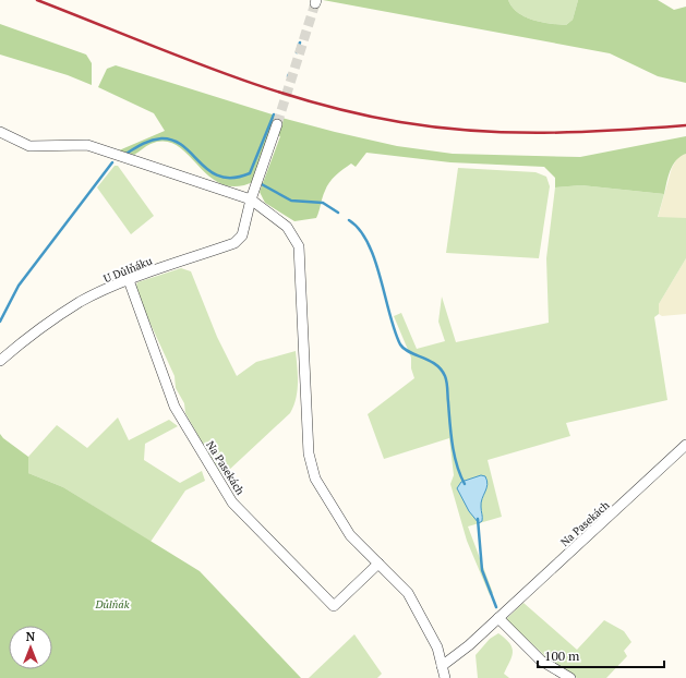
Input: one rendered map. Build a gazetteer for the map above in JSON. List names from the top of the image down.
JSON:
{
  "streets": {
    "street": ["U Důlňáku", "Na Pasekách"]
  },
  "crossings": [
    ["U Důlňáku", "Na Pasekách"]
  ],
  "parks": ["Důlňák"],
  "scale_bar": "100 m",
  "north": "top"
}
